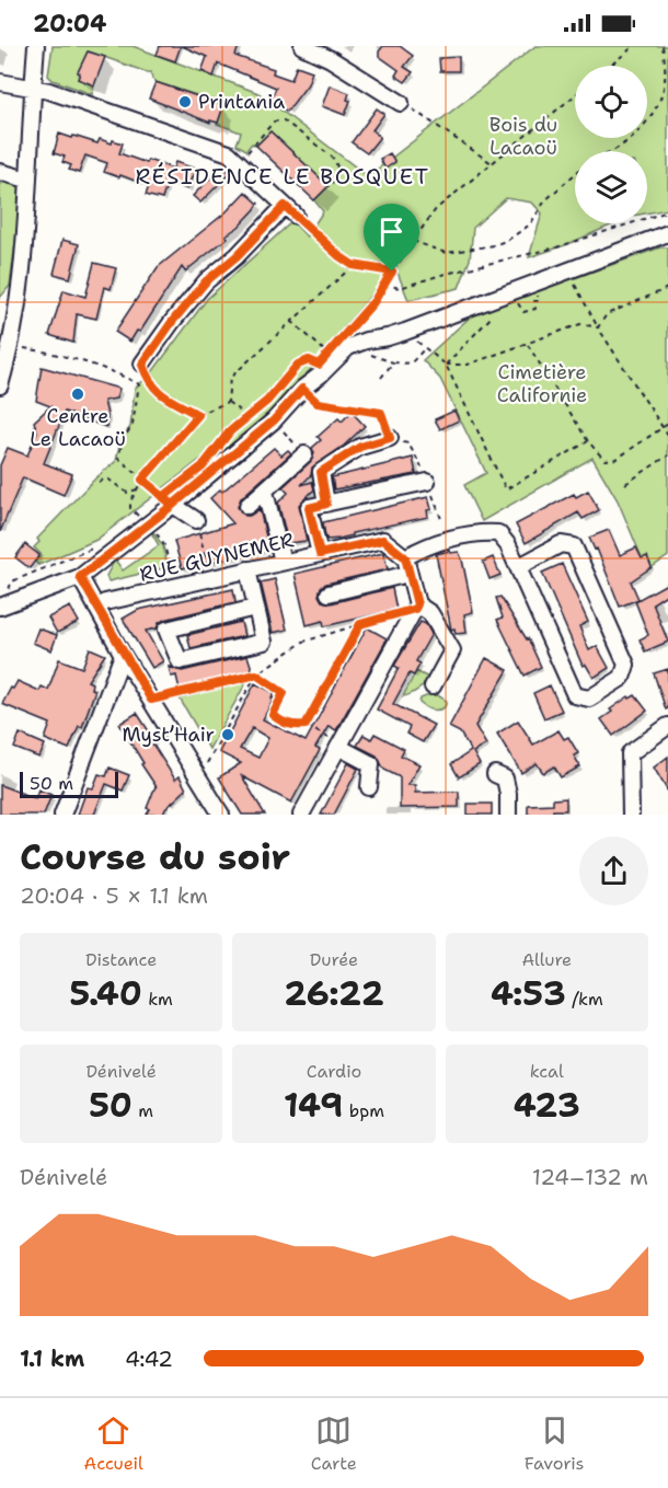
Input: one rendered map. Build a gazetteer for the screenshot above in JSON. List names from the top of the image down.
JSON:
{
  "streets": {
    "street": ["RUE GUYNEMER"]
  },
  "districts": ["RÉSIDENCE LE BOSQUET"],
  "parks": ["Bois du Lacaoü", "Cimetière Californie"],
  "places": ["Printania", "Centre Le Lacaoü", "Myst’Hair"],
  "scale_bar": "50 m",
  "page": {
    "status": "20:04",
    "scale": "50 m",
    "heading": ["Course du soir", "20:04 · 5 × 1.1 km"],
    "stats": [
      ["Distance", "5.40 km"],
      ["Durée", "26:22"],
      ["Allure", "4:53 /km"],
      ["Dénivelé", "50 m"],
      ["Cardio", "149 bpm"],
      ["kcal", "423"]
    ],
    "chart": ["Dénivelé", "124–132 m"],
    "list": [
      {
        "name": "1.1 km",
        "note": "4:42"
      }
    ],
    "tabs": ["Accueil", "Carte", "Favoris"]
  }
}
